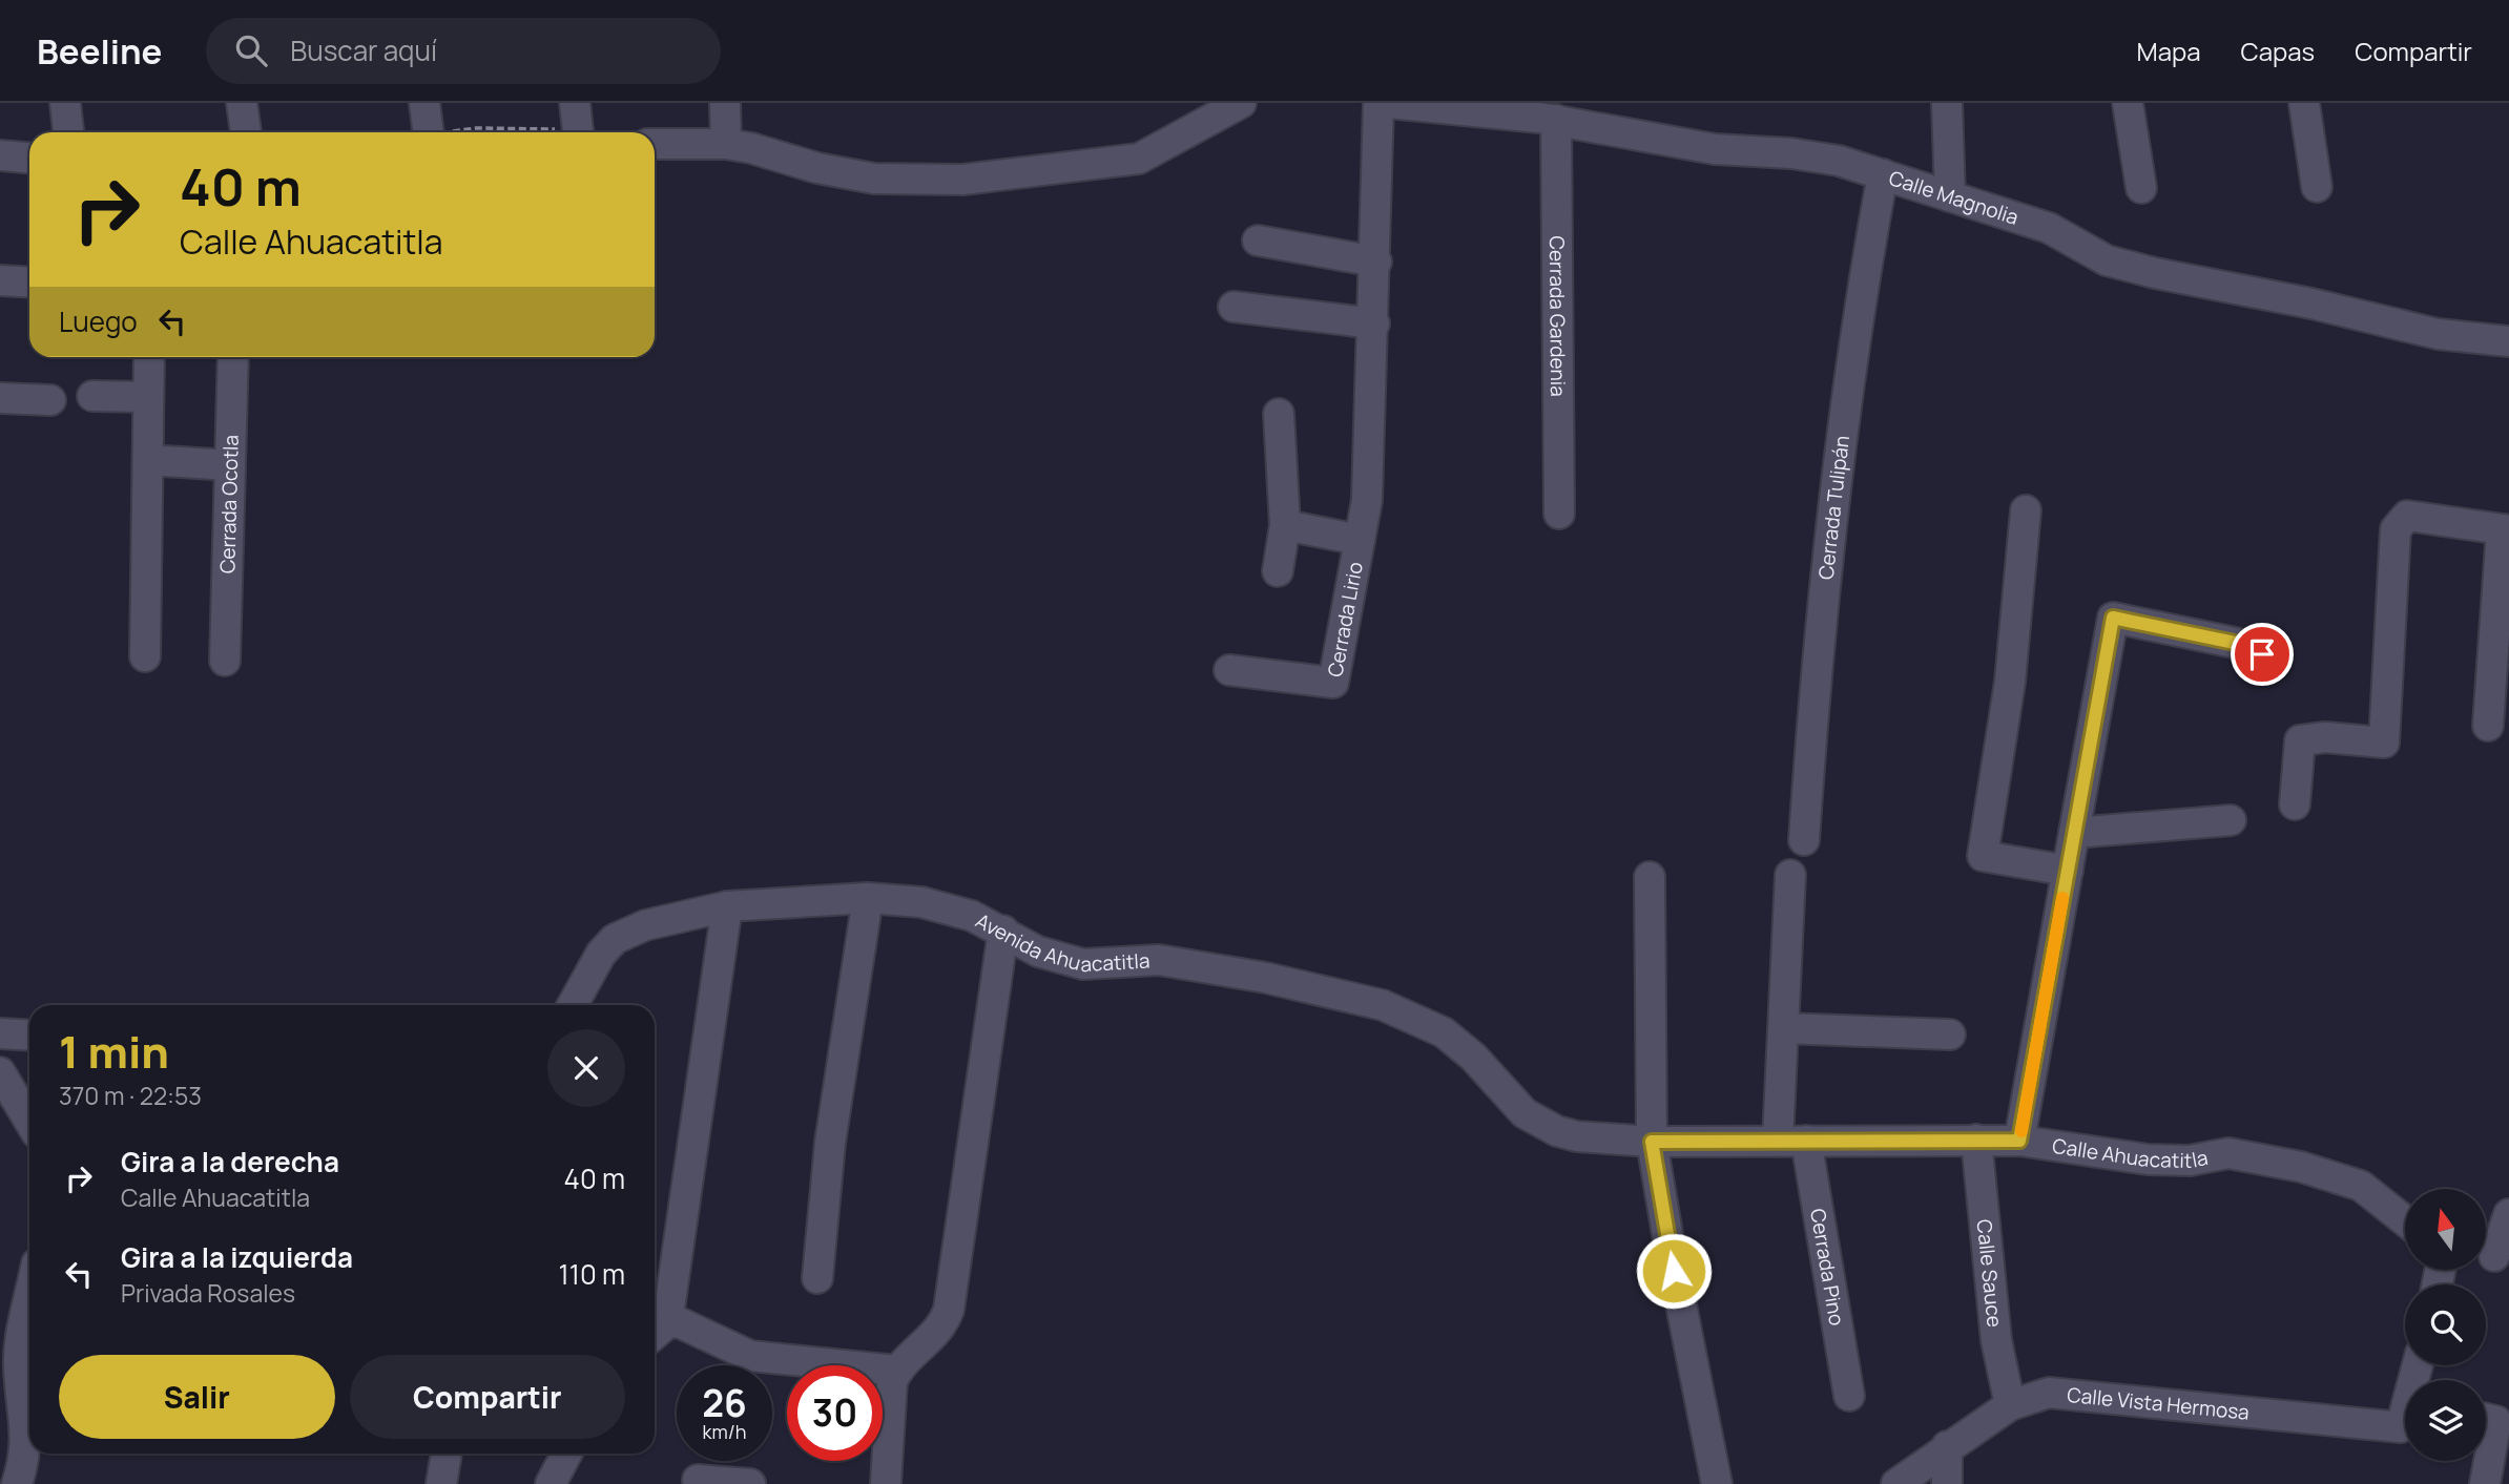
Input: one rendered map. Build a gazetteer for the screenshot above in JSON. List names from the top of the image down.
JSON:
{
  "streets": {
    "street": [
      "Calle Magnolia",
      "Cerrada Gardenia",
      "Cerrada Ocotla",
      "Cerrada Tulipán",
      "Cerrada Lirio",
      "Avenida Ahuacatitla",
      "Calle Ahuacatitla",
      "Cerrada Pino",
      "Calle Sauce",
      "Calle Vista Hermosa"
    ]
  },
  "crossings": [
    ["Calle Magnolia", "Cerrada Gardenia"],
    ["Calle Magnolia", "Cerrada Tulipán"],
    ["Avenida Ahuacatitla", "Calle Ahuacatitla"],
    ["Calle Ahuacatitla", "Cerrada Pino"],
    ["Calle Ahuacatitla", "Calle Sauce"],
    ["Calle Sauce", "Calle Vista Hermosa"]
  ],
  "north": "top",
  "page": {
    "header": "Beeline",
    "search": "Buscar aquí",
    "nav": ["Mapa", "Capas", "Compartir"],
    "turn": ["40 m", "Calle Ahuacatitla"],
    "then": "Luego",
    "heading": ["1 min", "370 m · 22:53"],
    "list": [
      {
        "name": "Gira a la derecha",
        "note": "Calle Ahuacatitla",
        "value": "40 m"
      },
      {
        "name": "Gira a la izquierda",
        "note": "Privada Rosales",
        "value": "110 m"
      }
    ],
    "buttons": ["Salir", "Compartir"],
    "speed": "26 km/h",
    "limit": "30"
  }
}
